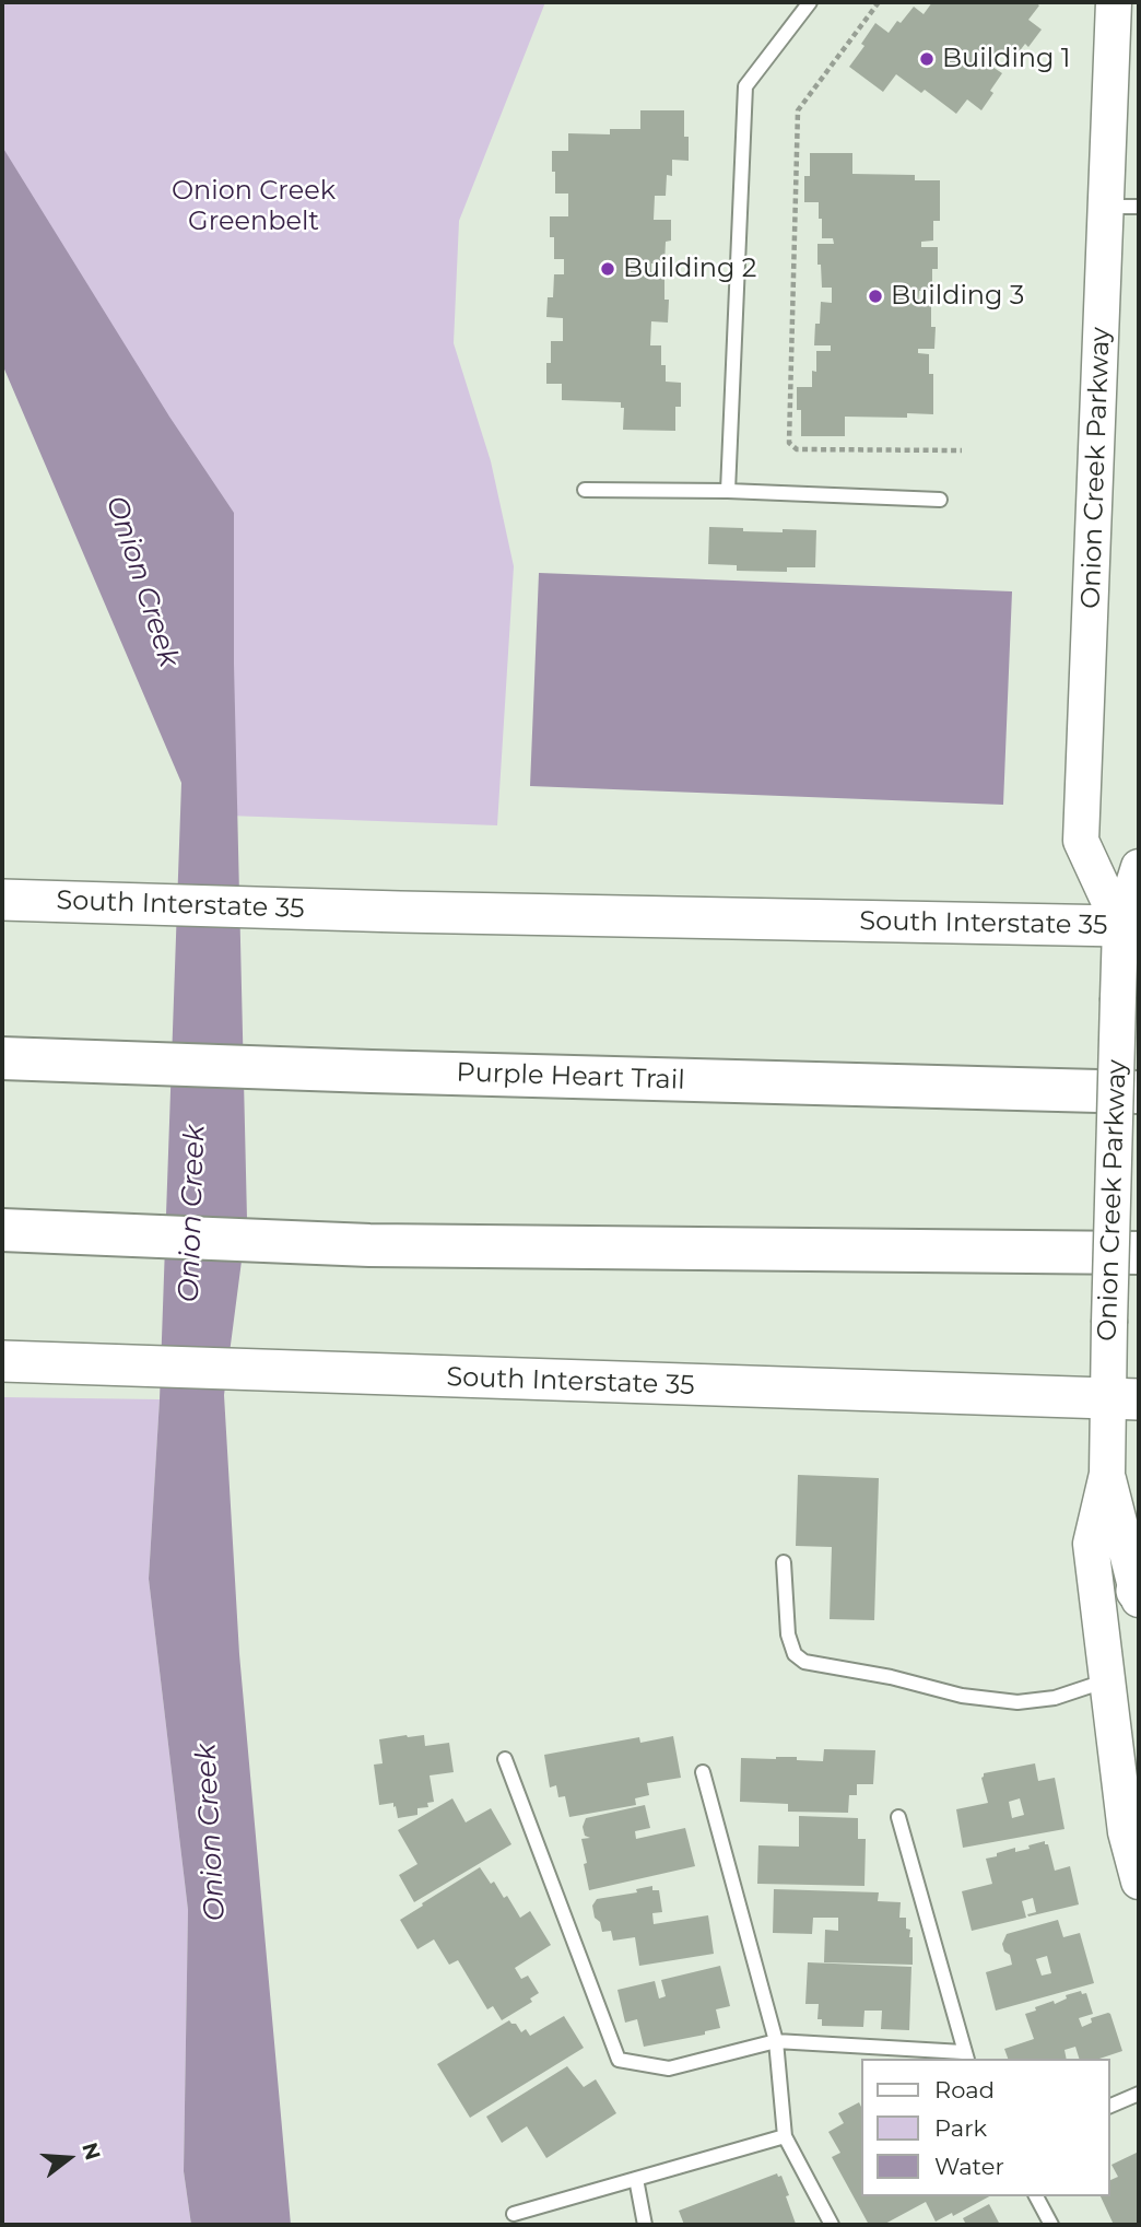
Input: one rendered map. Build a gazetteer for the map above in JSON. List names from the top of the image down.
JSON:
{
  "streets": {
    "highway": ["Purple Heart Trail"],
    "main road": ["South Interstate 35"],
    "street": ["Onion Creek Parkway"]
  },
  "crossings": [
    ["Onion Creek Parkway", "South Interstate 35"]
  ],
  "water": ["Onion Creek"],
  "parks": ["Onion Creek Greenbelt"],
  "places": ["Building 1", "Building 2", "Building 3"],
  "legend": ["Road", "Park", "Water"],
  "north": "right"
}
